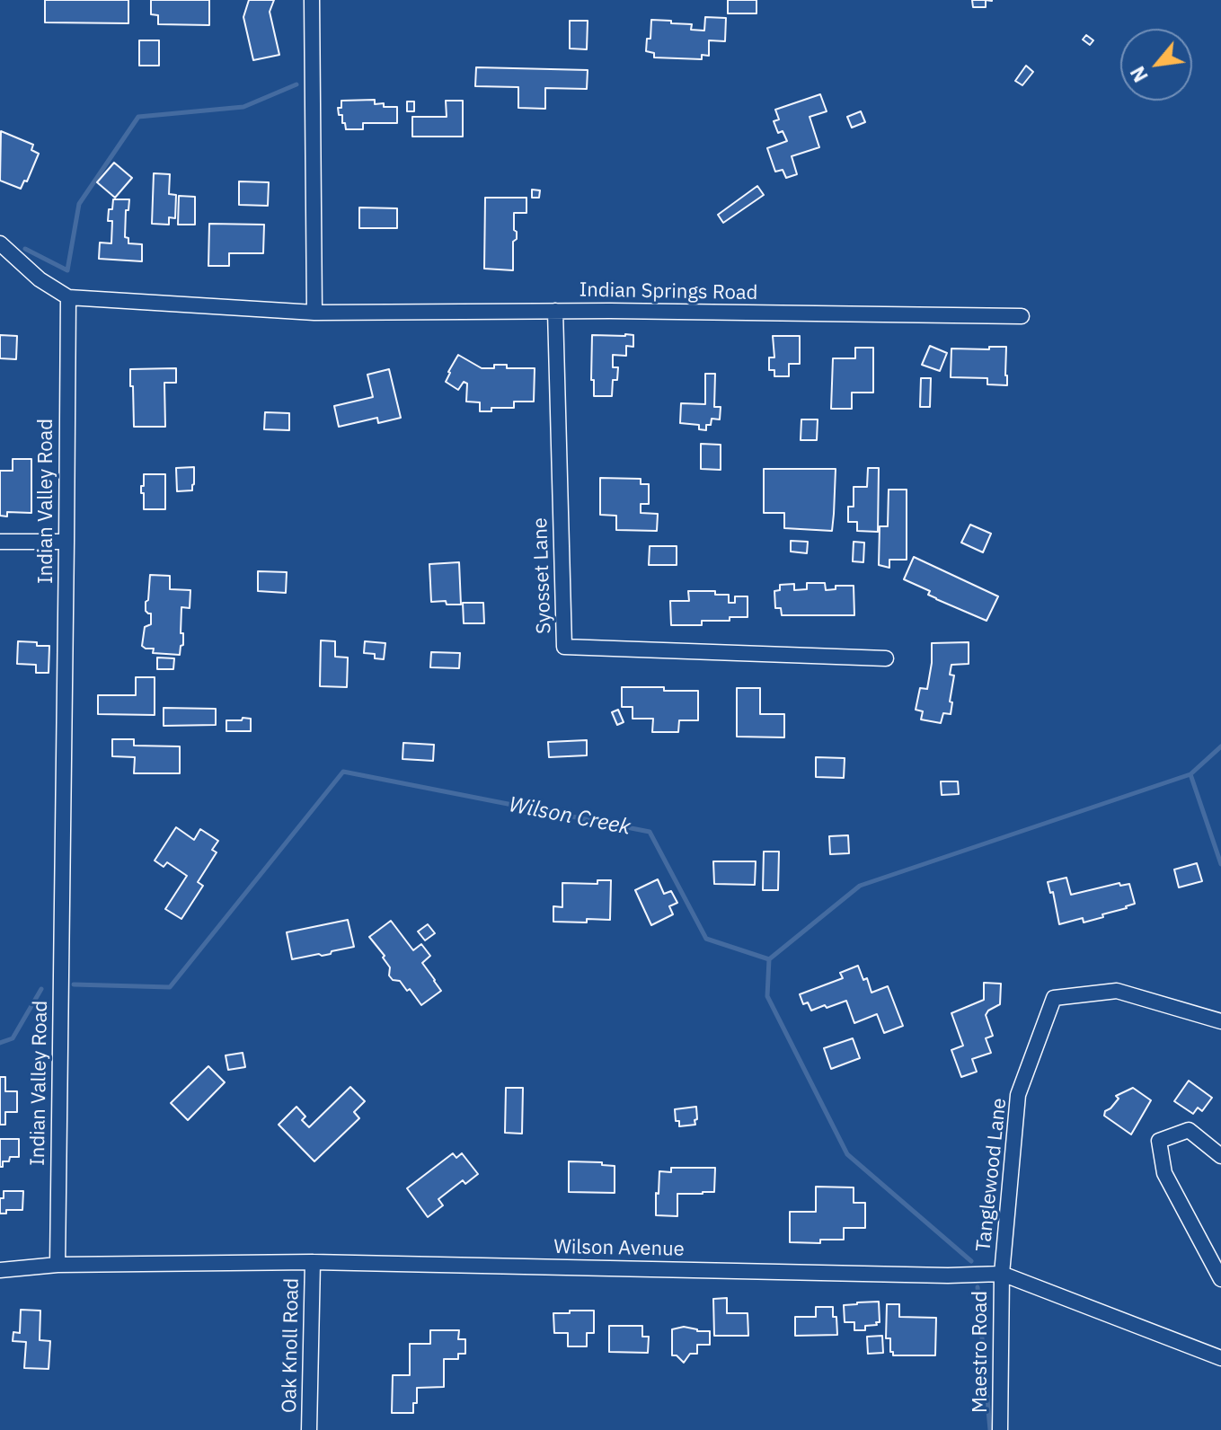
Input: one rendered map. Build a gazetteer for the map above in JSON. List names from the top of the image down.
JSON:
{
  "streets": {
    "street": [
      "Indian Springs Road",
      "Indian Valley Road",
      "Syosset Lane",
      "Tanglewood Lane",
      "Wilson Avenue",
      "Oak Knoll Road",
      "Maestro Road"
    ]
  },
  "crossings": [
    ["Indian Springs Road", "Syosset Lane"],
    ["Indian Valley Road", "Wilson Avenue"],
    ["Tanglewood Lane", "Wilson Avenue"],
    ["Tanglewood Lane", "Maestro Road"],
    ["Wilson Avenue", "Oak Knoll Road"],
    ["Wilson Avenue", "Maestro Road"]
  ],
  "water": ["Wilson Creek"],
  "north": "bottom left"
}
